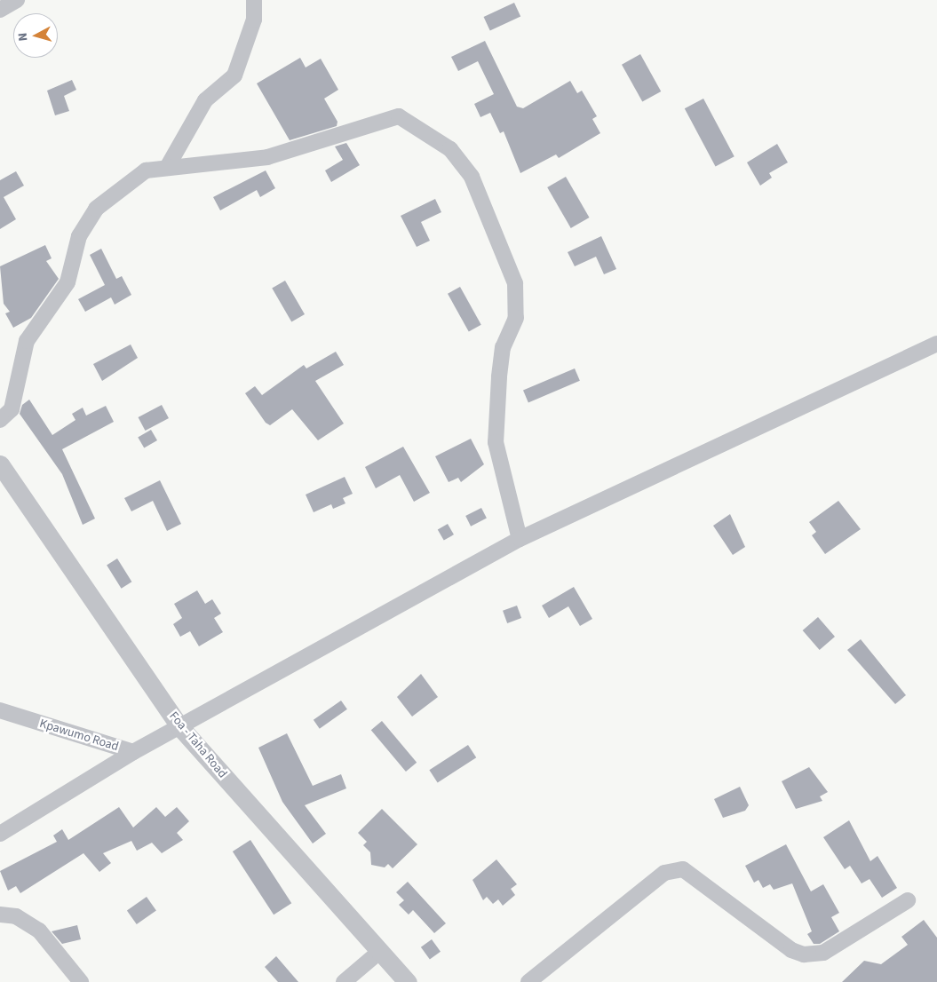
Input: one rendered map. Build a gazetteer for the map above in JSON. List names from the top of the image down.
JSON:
{
  "streets": {
    "street": ["Kpawumo Road", "Foa - Taha Road"]
  },
  "crossings": [
    ["Kpawumo Road", "Foa - Taha Road"]
  ],
  "north": "left"
}
